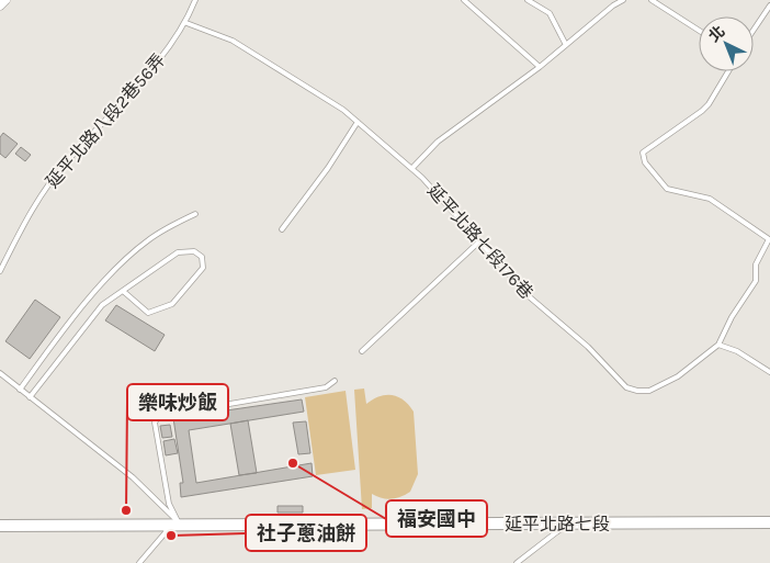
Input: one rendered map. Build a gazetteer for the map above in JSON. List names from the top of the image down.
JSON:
{
  "streets": {
    "street": ["延平北路七段"],
    "lane": ["延平北路八段2巷56弄", "延平北路七段176巷"]
  },
  "crossings": [
    ["延平北路八段2巷56弄", "延平北路七段176巷"]
  ],
  "places": ["福安國中", "樂味炒飯", "社子蔥油餅"],
  "north": "top left"
}
